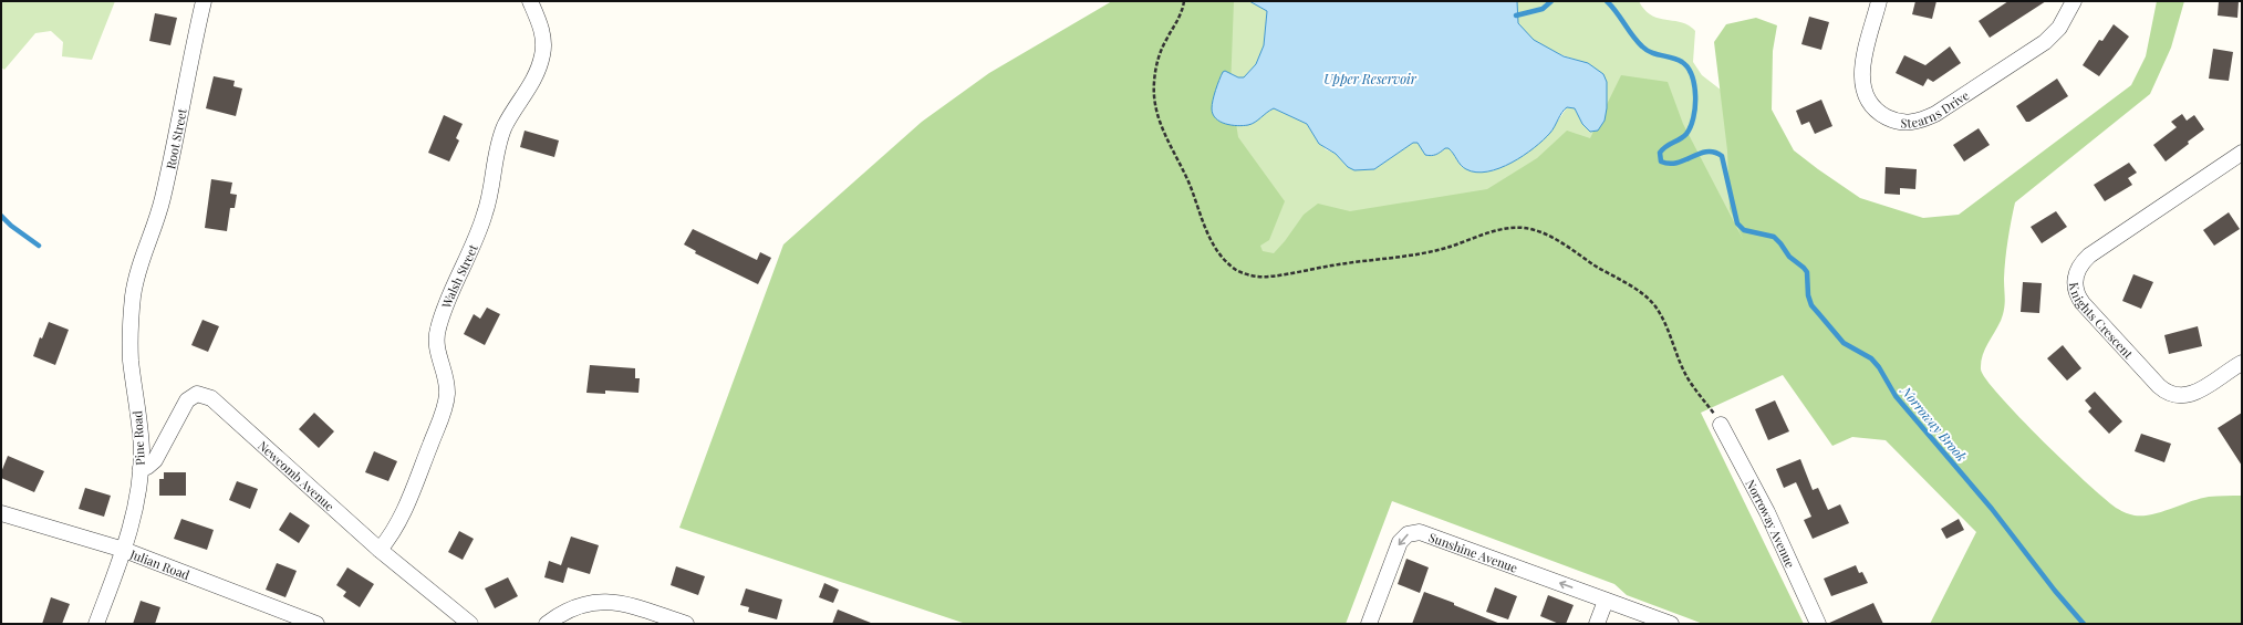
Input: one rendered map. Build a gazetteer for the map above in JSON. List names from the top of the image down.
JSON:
{
  "streets": {
    "street": [
      "Stearns Drive",
      "Root Street",
      "Walsh Street",
      "Knights Crescent",
      "Pine Road",
      "Newcomb Avenue",
      "Norroway Avenue",
      "Sunshine Avenue",
      "Julian Road"
    ]
  },
  "crossings": [
    ["Root Street", "Pine Road"],
    ["Walsh Street", "Newcomb Avenue"],
    ["Pine Road", "Newcomb Avenue"],
    ["Pine Road", "Julian Road"]
  ],
  "water": ["Upper Reservoir", "Norroway Brook"]
}
